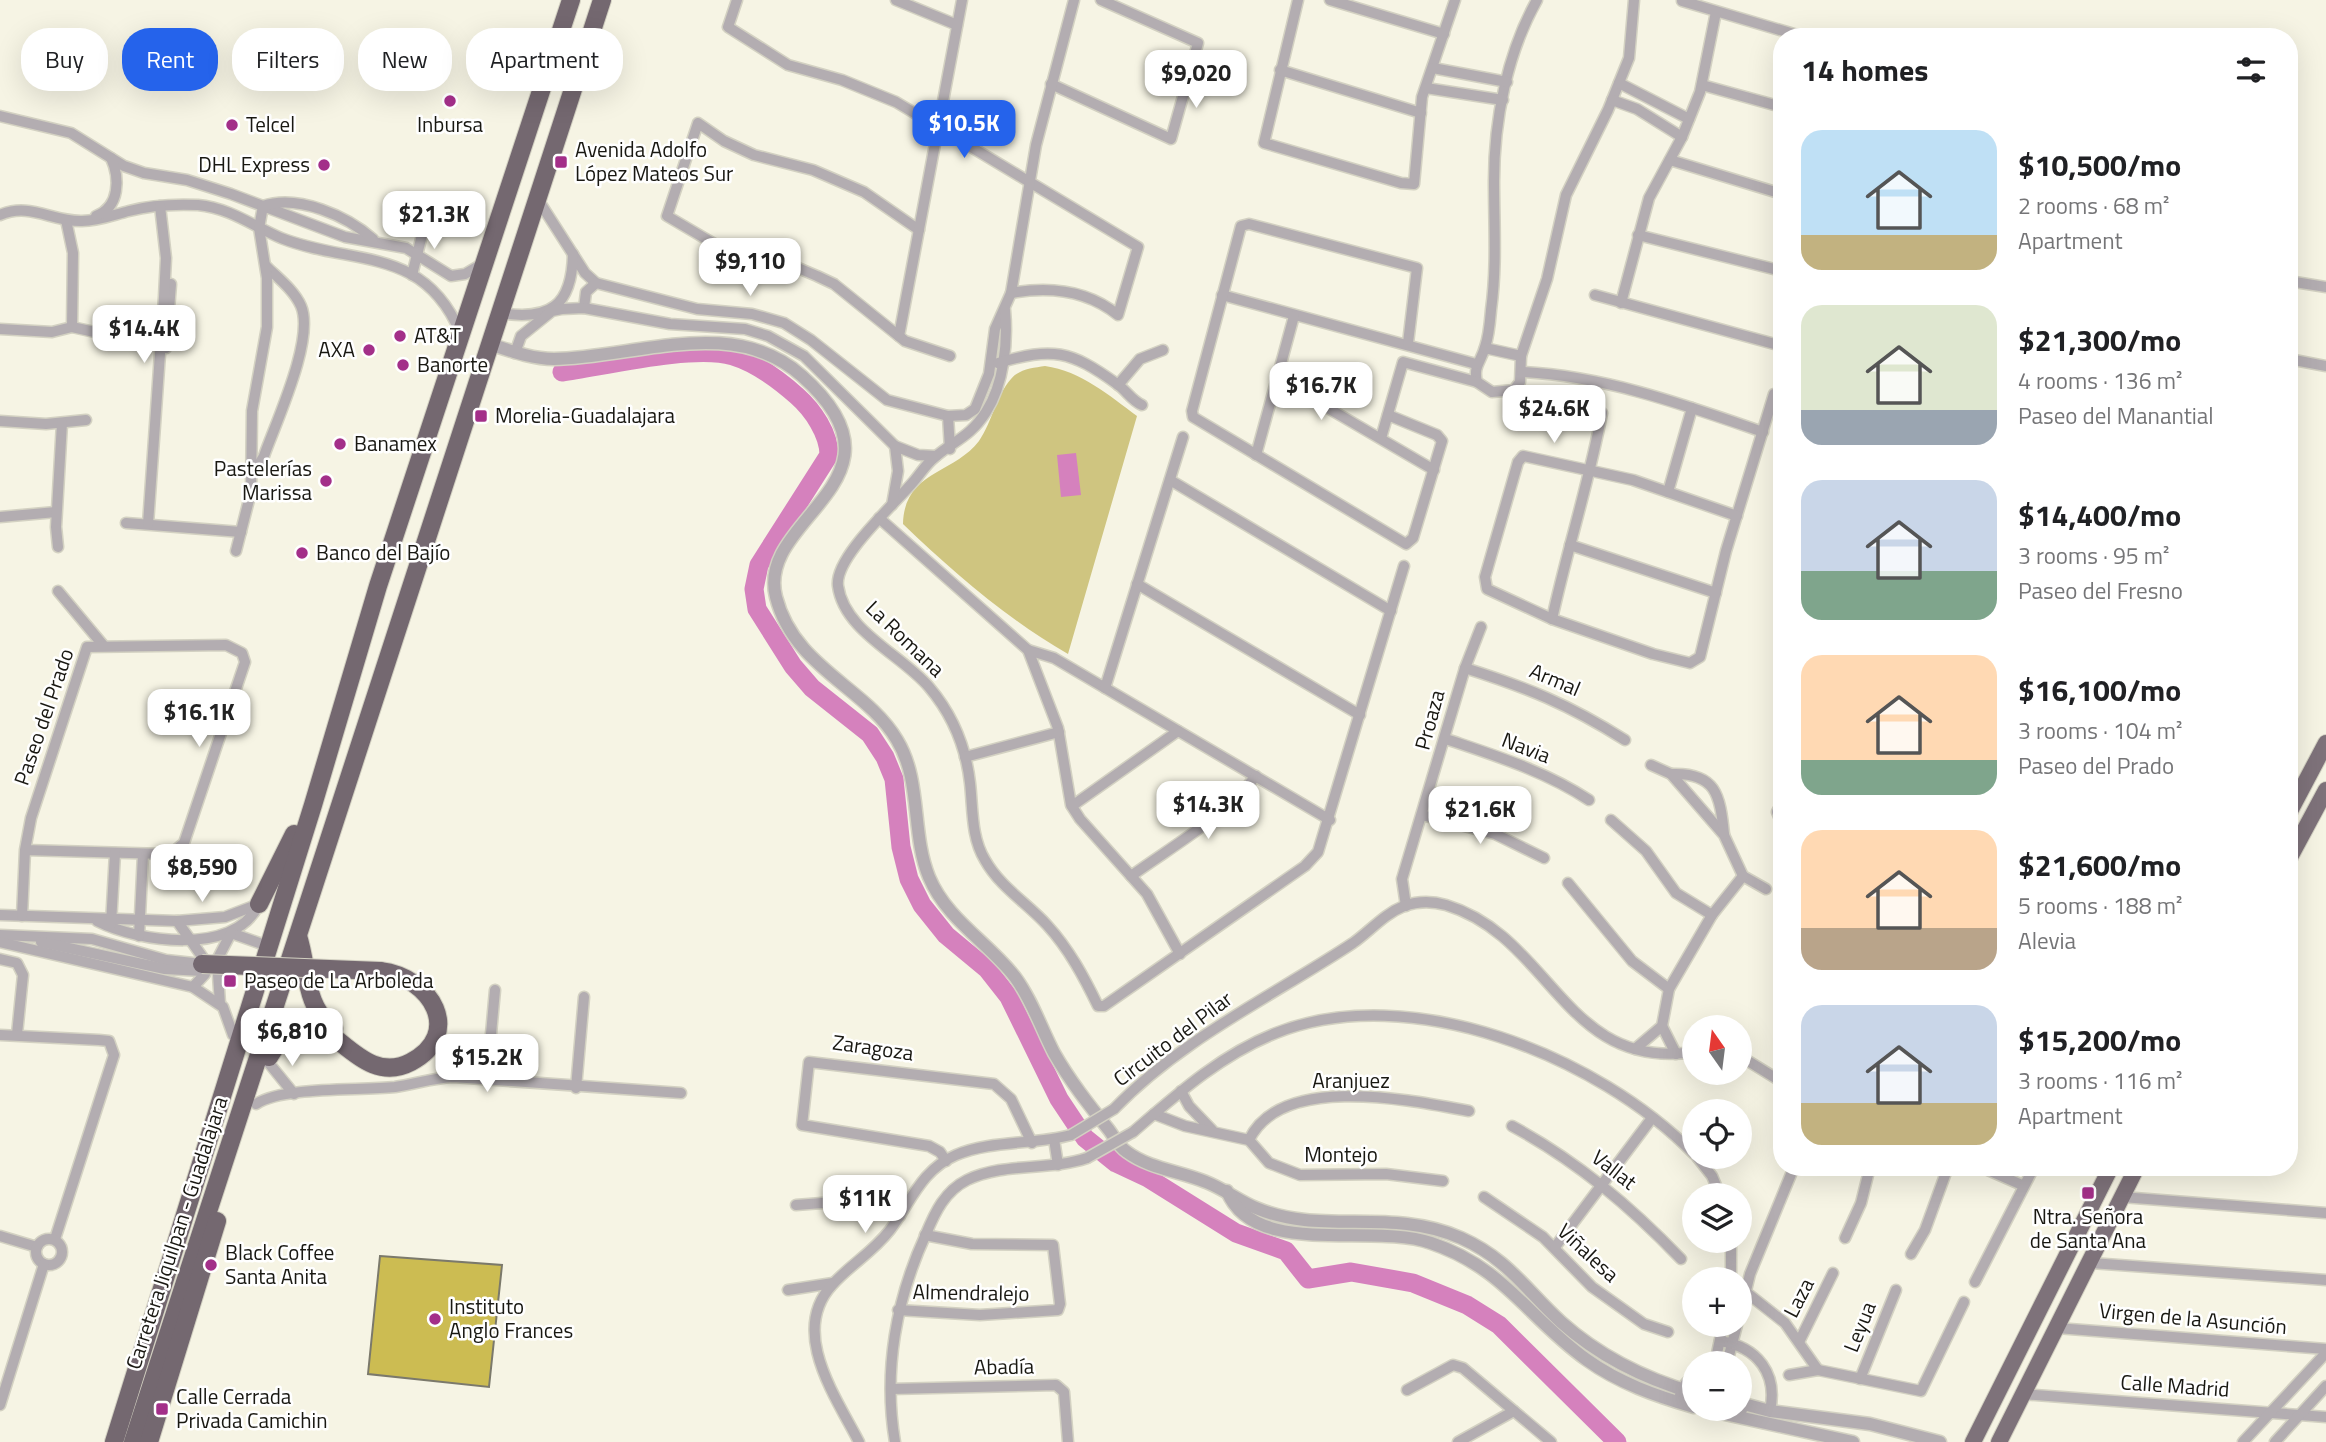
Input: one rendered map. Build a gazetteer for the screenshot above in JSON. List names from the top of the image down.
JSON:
{
  "streets": {
    "highway": ["Carretera Jiquilpan - Guadalajara"],
    "street": [
      "La Romana",
      "Armal",
      "Paseo del Prado",
      "Proaza",
      "Navia",
      "Circuito del Pilar",
      "Zaragoza",
      "Aranjuez",
      "Montejo",
      "Vallat",
      "Viñalesa",
      "Almendralejo",
      "Laza",
      "Virgen de la Asunción",
      "Leyua",
      "Abadía",
      "Calle Madrid"
    ]
  },
  "crossings": [
    ["Armal", "Proaza"],
    ["Proaza", "Navia"],
    ["Proaza", "Circuito del Pilar"],
    ["Circuito del Pilar", "Zaragoza"],
    ["Aranjuez", "Montejo"]
  ],
  "places": {
    "other": [
      "Inbursa",
      "Telcel",
      "DHL Express",
      "AT&T",
      "AXA",
      "Banorte",
      "Banamex",
      "Pastelerías Marissa",
      "Banco del Bajío",
      "Black Coffee Santa Anita",
      "Instituto Anglo Frances"
    ],
    "transit": [
      "Avenida Adolfo López Mateos Sur",
      "Morelia-Guadalajara",
      "Paseo de La Arboleda",
      "Ntra. Señora de Santa Ana",
      "Calle Cerrada Privada Camichin"
    ]
  },
  "north": "top",
  "page": {
    "chip": [
      "Buy",
      "Rent",
      "Filters",
      "New",
      "Apartment"
    ],
    "heading": "14 homes",
    "price": [
      "$9,020",
      "$10.5K",
      "$21.3K",
      "$9,110",
      "$14.4K",
      "$16.7K",
      "$24.6K",
      "$16.1K",
      "$14.3K",
      "$21.6K",
      "$8,590",
      "$6,810",
      "$15.2K",
      "$11K"
    ],
    "list": [
      {
        "name": "$10,500/mo",
        "note": "2 rooms · 68 m² · Apartment"
      },
      {
        "name": "$21,300/mo",
        "note": "4 rooms · 136 m² · Paseo del Manantial"
      },
      {
        "name": "$14,400/mo",
        "note": "3 rooms · 95 m² · Paseo del Fresno"
      },
      {
        "name": "$16,100/mo",
        "note": "3 rooms · 104 m² · Paseo del Prado"
      },
      {
        "name": "$21,600/mo",
        "note": "5 rooms · 188 m² · Alevia"
      },
      {
        "name": "$15,200/mo",
        "note": "3 rooms · 116 m² · Apartment"
      }
    ],
    "map_buttons": ["+", "−"]
  }
}
